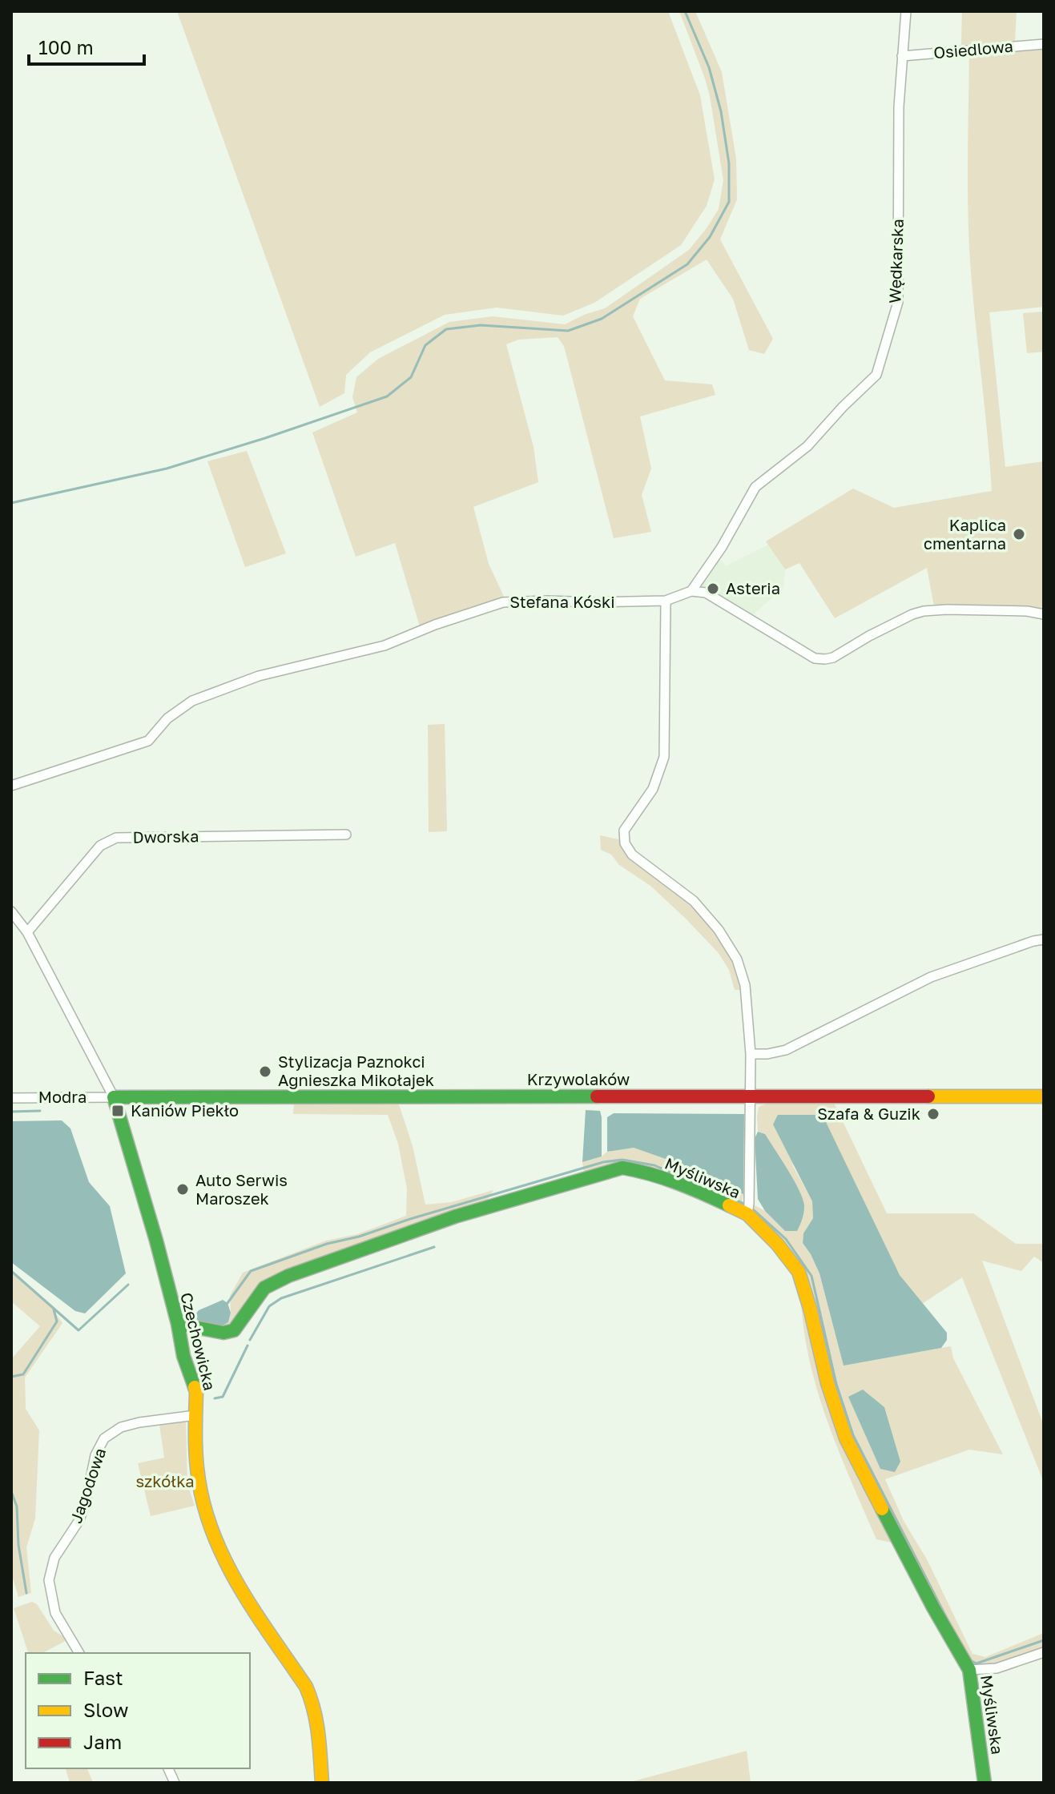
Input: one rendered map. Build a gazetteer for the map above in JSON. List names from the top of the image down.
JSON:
{
  "streets": {
    "street": [
      "Osiedlowa",
      "Wędkarska",
      "Stefana Kóski",
      "Dworska",
      "Krzywolaków",
      "Modra",
      "Myśliwska",
      "Czechowicka",
      "Jagodowa"
    ]
  },
  "crossings": [
    ["Osiedlowa", "Wędkarska"],
    ["Wędkarska", "Stefana Kóski"],
    ["Dworska", "Czechowicka"],
    ["Krzywolaków", "Modra"],
    ["Krzywolaków", "Czechowicka"],
    ["Modra", "Czechowicka"],
    ["Myśliwska", "Czechowicka"],
    ["Czechowicka", "Jagodowa"]
  ],
  "parks": ["szkółka"],
  "places": {
    "other": [
      "Kaplica cmentarna",
      "Asteria",
      "Stylizacja Paznokci Agnieszka Mikołajek",
      "Szafa & Guzik",
      "Auto Serwis Maroszek"
    ],
    "transit": ["Kaniów Piekło"]
  },
  "legend": ["Fast", "Slow", "Jam"],
  "scale_bar": "100 m"
}
